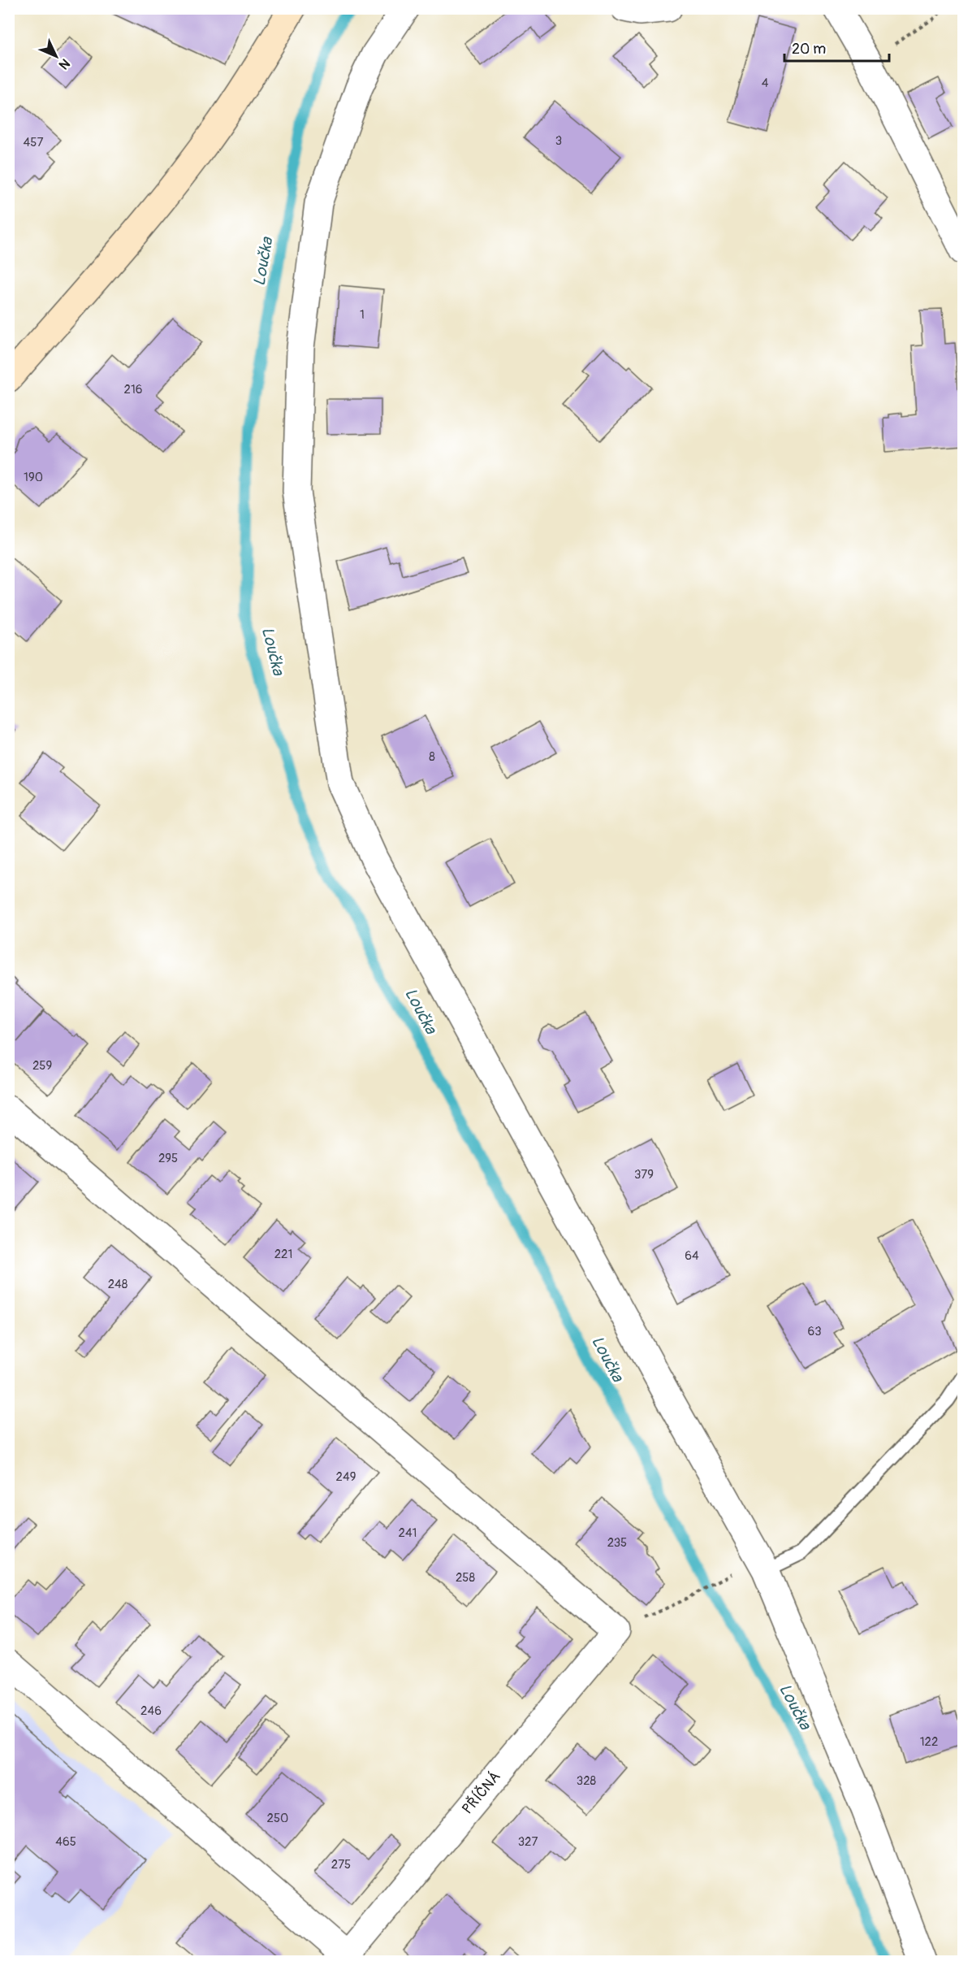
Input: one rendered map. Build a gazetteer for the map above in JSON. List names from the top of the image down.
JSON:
{
  "streets": {
    "street": ["PŘÍČNÁ"]
  },
  "water": ["Loučka"],
  "house_numbers": [
    "4",
    "3",
    "457",
    "1",
    "216",
    "190",
    "8",
    "259",
    "295",
    "379",
    "221",
    "64",
    "248",
    "63",
    "249",
    "241",
    "235",
    "258",
    "246",
    "122",
    "328",
    "250",
    "465",
    "327",
    "275"
  ],
  "scale_bar": "20 m",
  "north": "bottom right"
}
